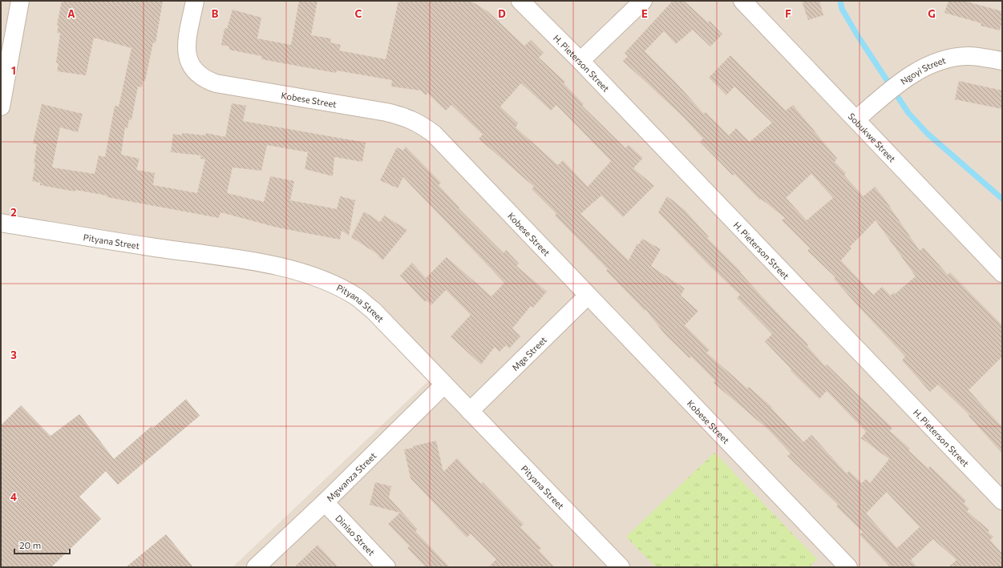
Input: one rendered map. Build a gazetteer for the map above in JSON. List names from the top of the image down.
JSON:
{
  "streets": {
    "street": [
      "H. Pieterson Street",
      "Ngoyi Street",
      "Kobese Street",
      "Sobukwe Street",
      "Pityana Street",
      "Mge Street",
      "Mgwanza Street",
      "Diniso Street"
    ]
  },
  "crossings": [
    ["Ngoyi Street", "Sobukwe Street"],
    ["Kobese Street", "Mge Street"],
    ["Pityana Street", "Mge Street"],
    ["Pityana Street", "Mgwanza Street"],
    ["Mgwanza Street", "Diniso Street"]
  ],
  "scale_bar": "20 m",
  "grid": {
    "columns": [
      "A",
      "B",
      "C",
      "D",
      "E",
      "F",
      "G"
    ],
    "rows": [
      "1",
      "2",
      "3",
      "4"
    ]
  }
}
